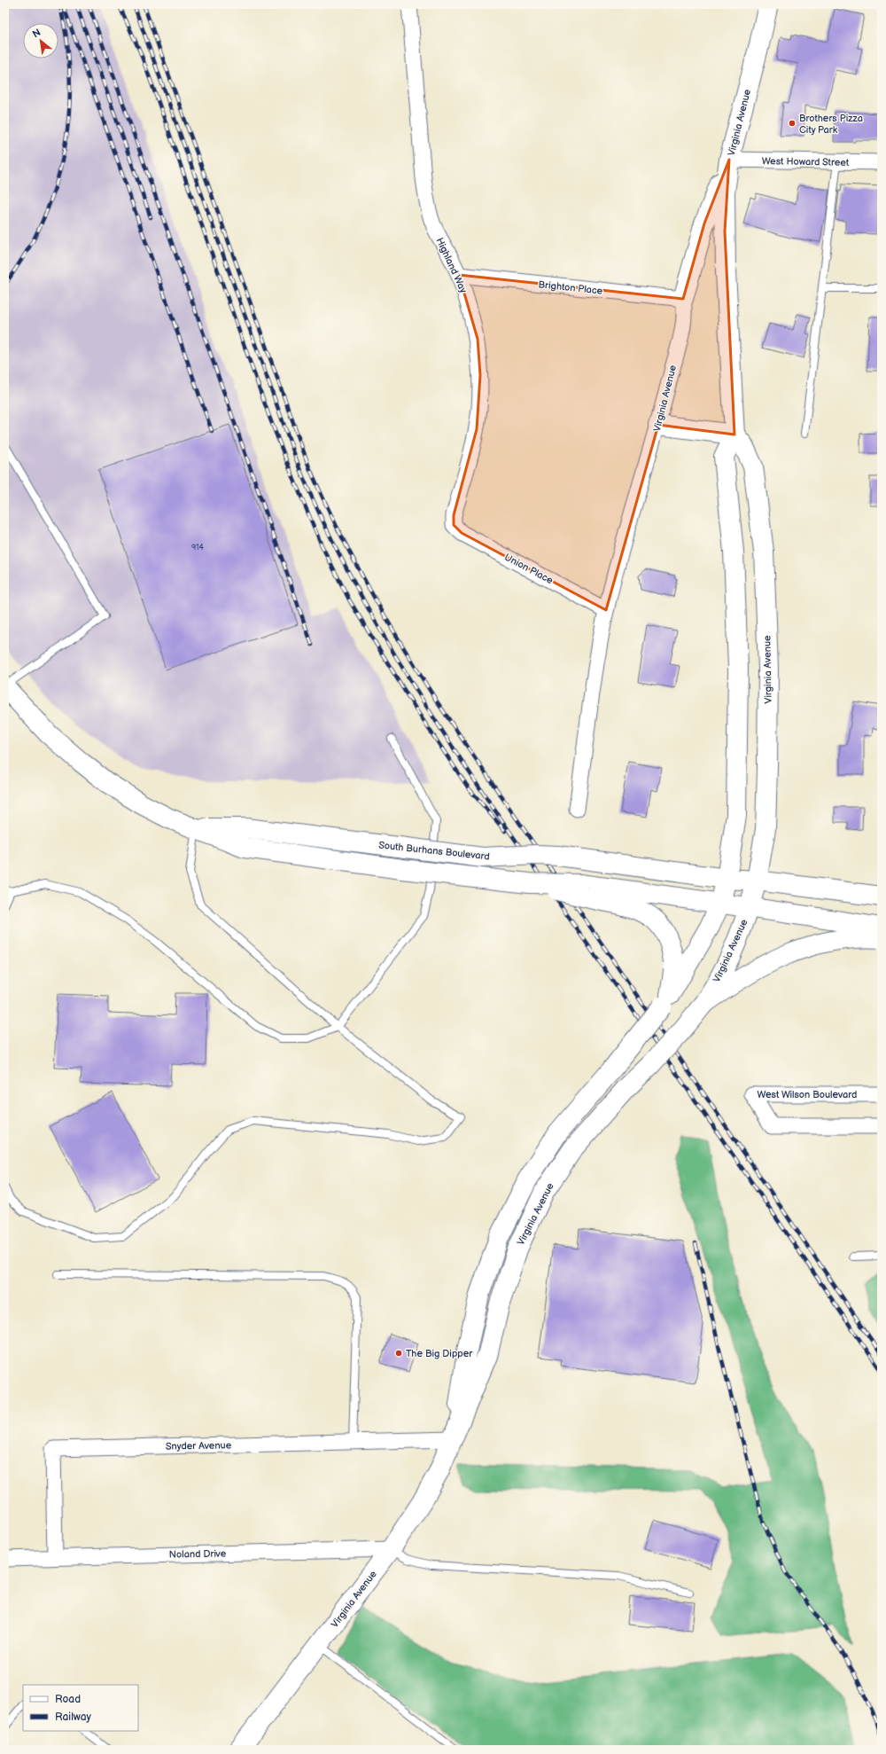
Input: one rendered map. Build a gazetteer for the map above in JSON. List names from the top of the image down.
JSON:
{
  "streets": {
    "main road": ["Virginia Avenue", "South Burhans Boulevard"],
    "street": [
      "West Howard Street",
      "Highland Way",
      "Brighton Place",
      "Union Place",
      "West Wilson Boulevard",
      "Snyder Avenue",
      "Noland Drive"
    ]
  },
  "crossings": [
    ["Virginia Avenue", "West Howard Street"],
    ["Virginia Avenue", "Brighton Place"],
    ["Virginia Avenue", "Union Place"],
    ["Virginia Avenue", "South Burhans Boulevard"],
    ["Virginia Avenue", "Snyder Avenue"],
    ["Virginia Avenue", "Noland Drive"],
    ["Highland Way", "Brighton Place"],
    ["Highland Way", "Union Place"],
    ["Snyder Avenue", "Noland Drive"]
  ],
  "places": ["Brothers Pizza City Park", "The Big Dipper"],
  "house_numbers": ["914"],
  "legend": ["Road", "Railway"],
  "north": "top left"
}
